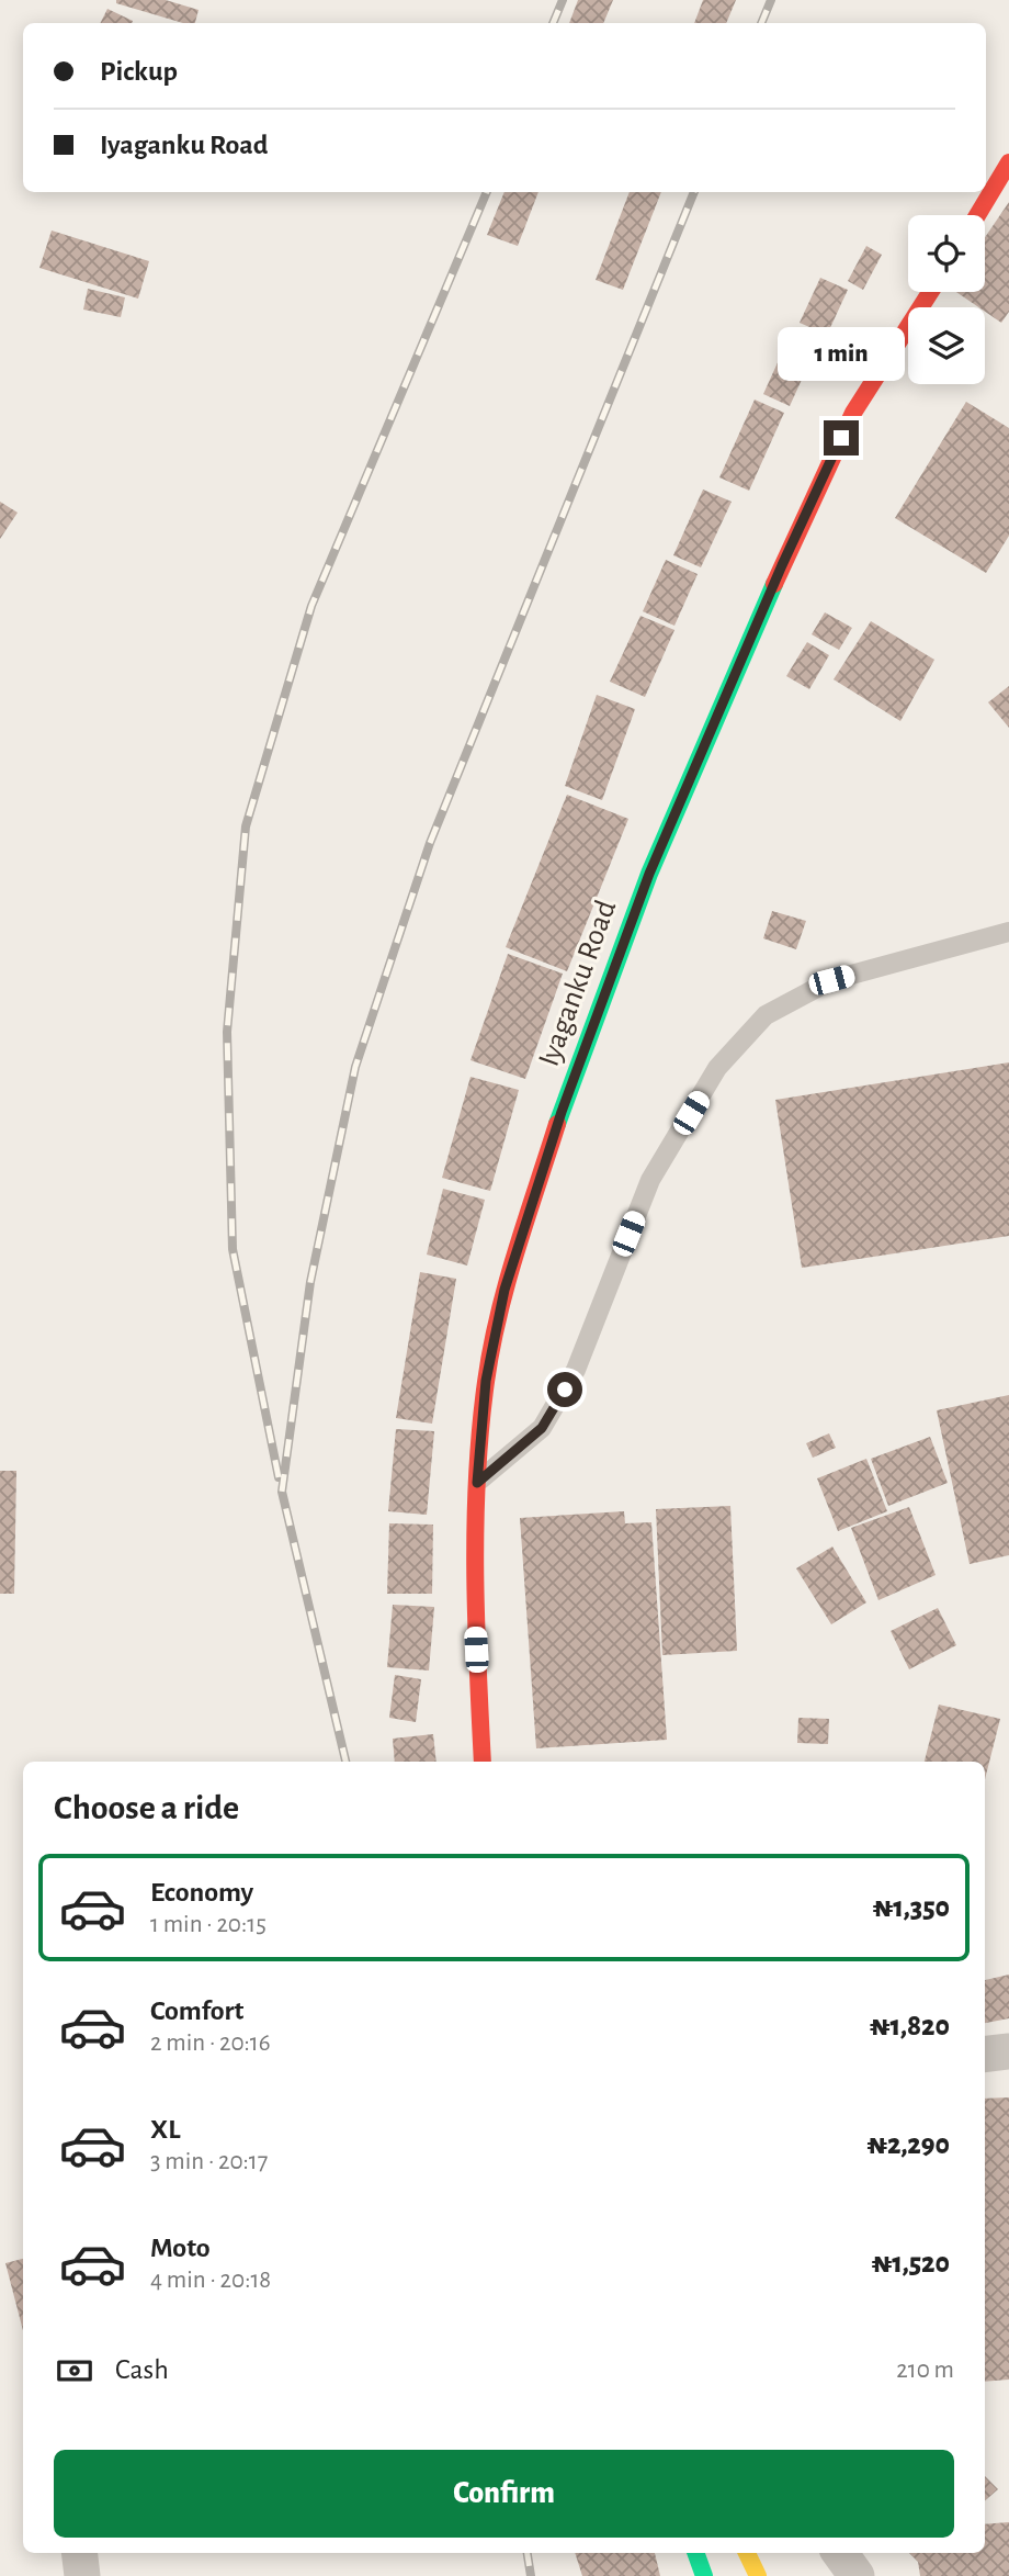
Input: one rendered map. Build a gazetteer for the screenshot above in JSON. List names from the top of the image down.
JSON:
{
  "streets": {
    "highway": ["Iyaganku Road"]
  },
  "page": {
    "banner": ["Pickup", "Iyaganku Road"],
    "bubble": "1 min",
    "heading": "Choose a ride",
    "list": [
      {
        "name": "Economy",
        "note": "1 min · 20:15",
        "value": "₦1,350"
      },
      {
        "name": "Comfort",
        "note": "2 min · 20:16",
        "value": "₦1,820"
      },
      {
        "name": "XL",
        "note": "3 min · 20:17",
        "value": "₦2,290"
      },
      {
        "name": "Moto",
        "note": "4 min · 20:18",
        "value": "₦1,520"
      }
    ],
    "pay": ["Cash", "210 m"],
    "buttons": "Confirm"
  }
}
